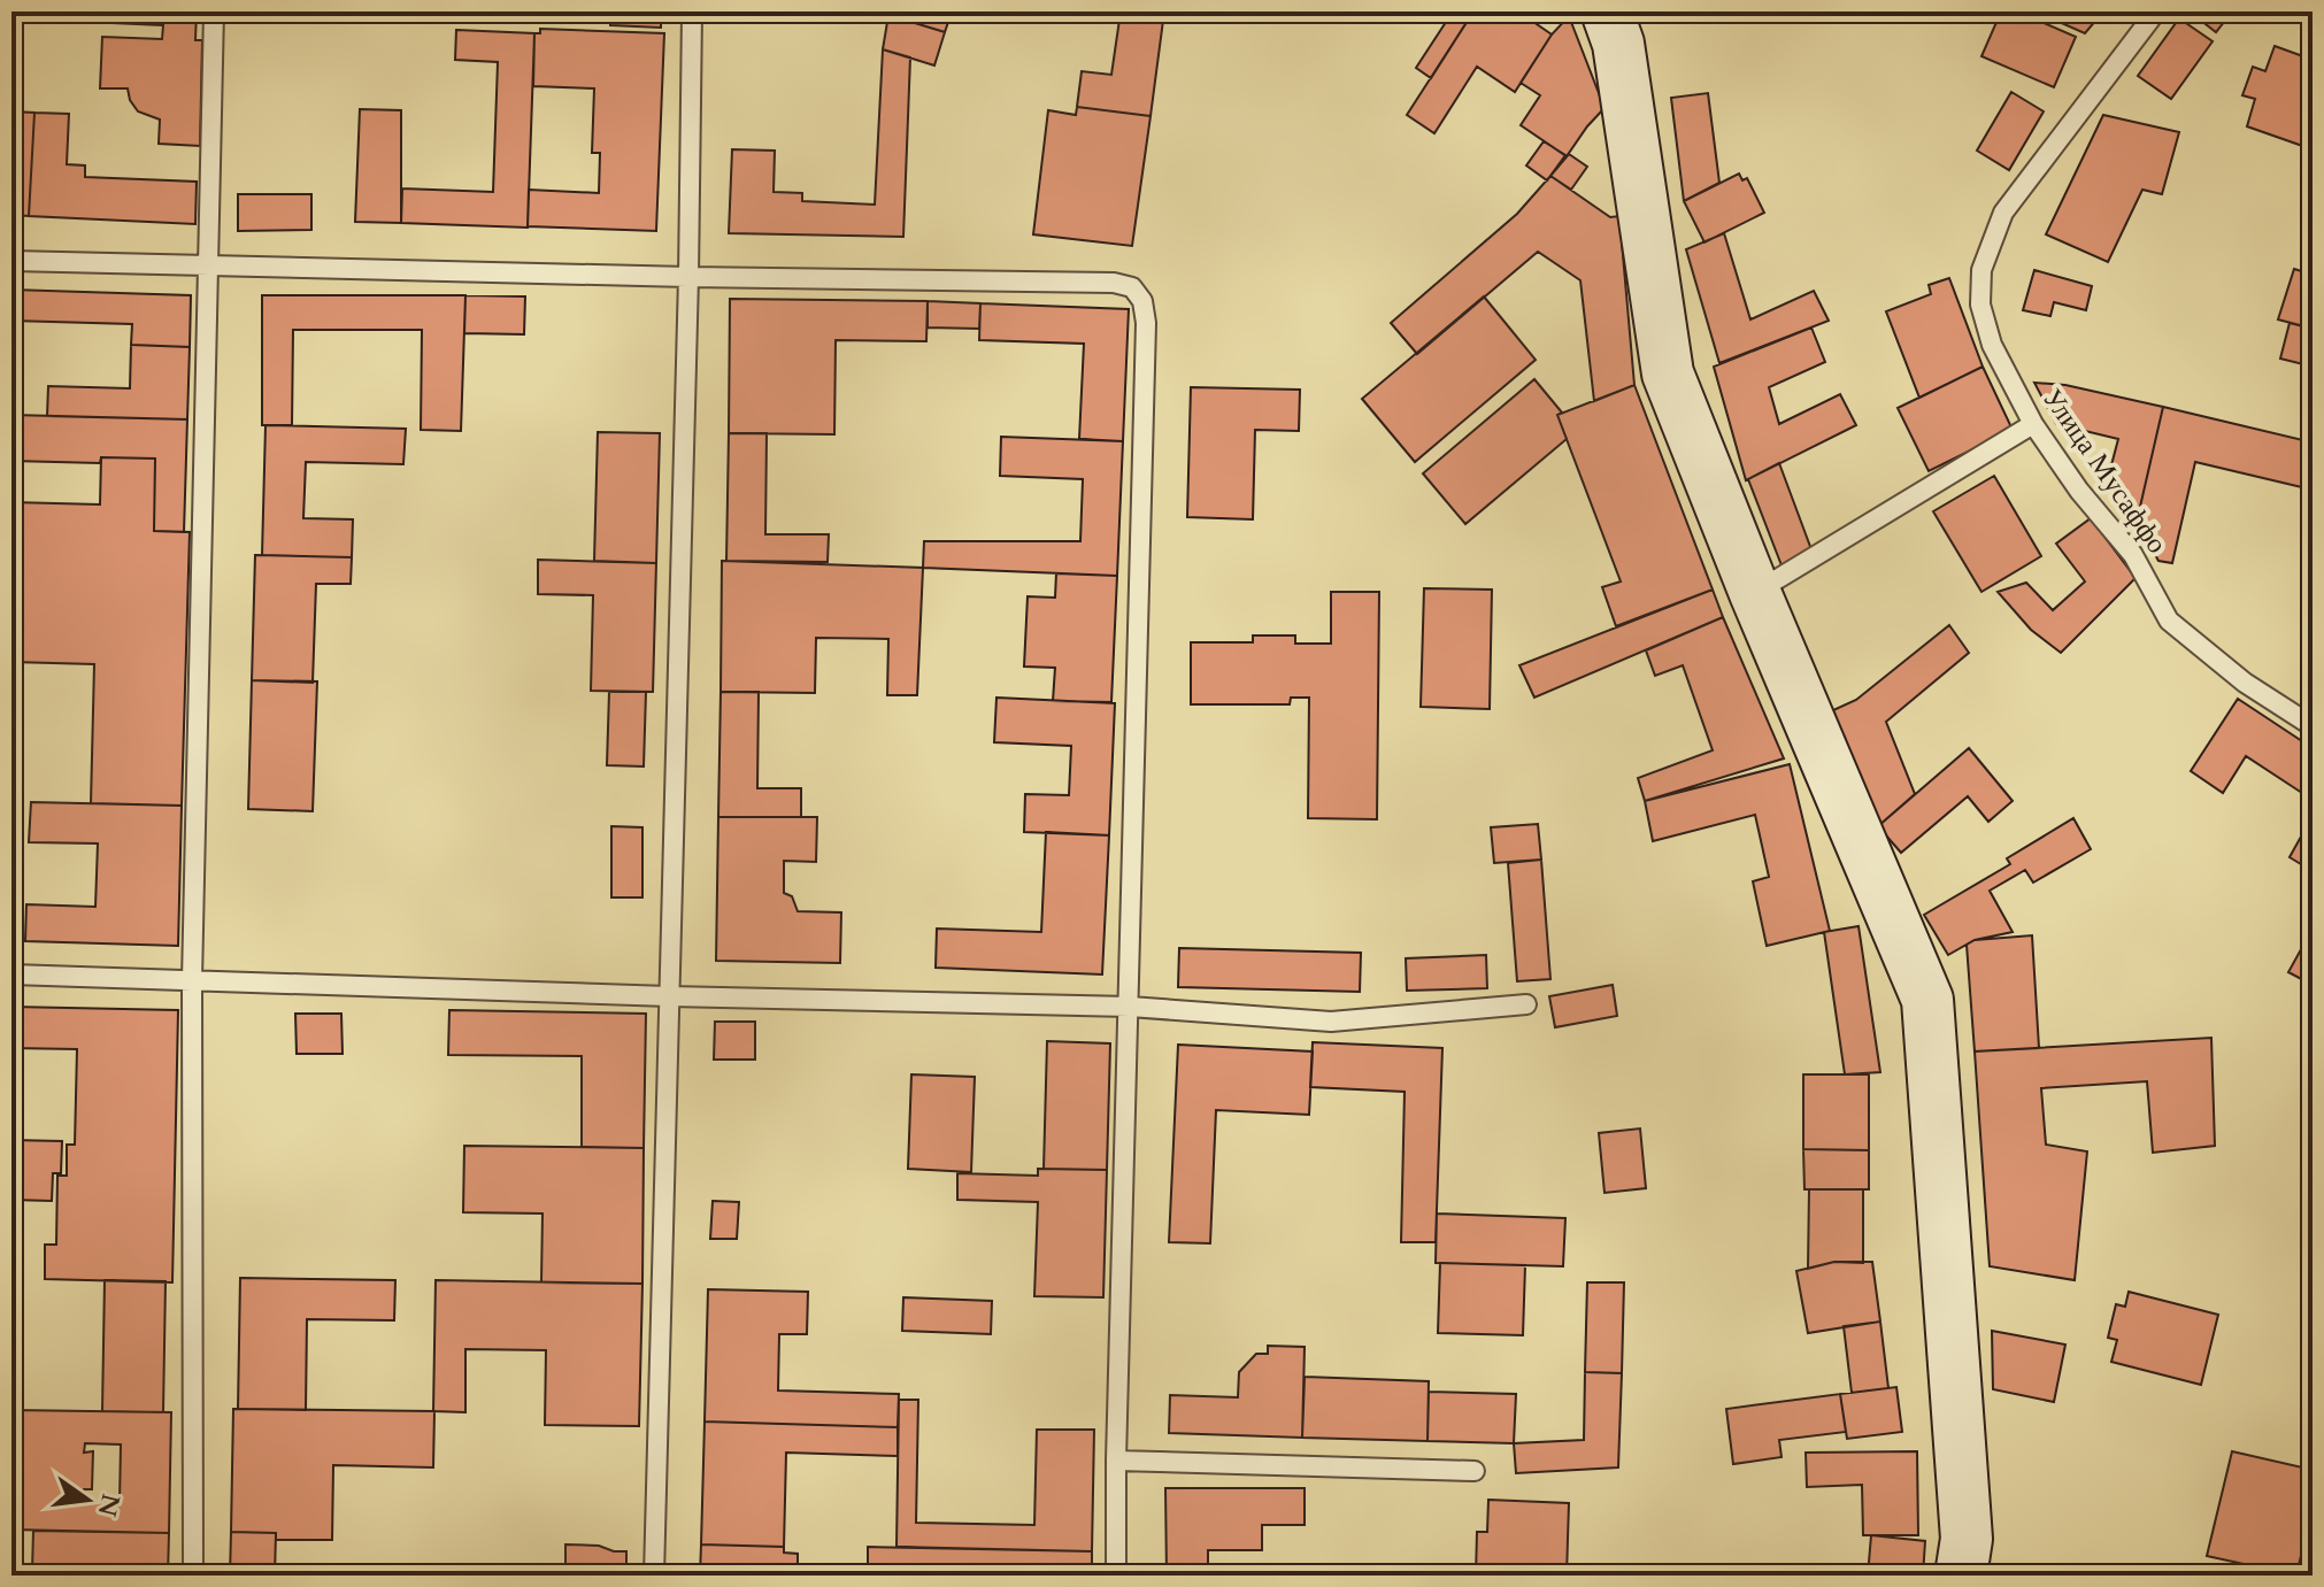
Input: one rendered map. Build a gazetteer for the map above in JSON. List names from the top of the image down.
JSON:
{
  "streets": {
    "lane": ["Улица Mусаффо"]
  },
  "north": "right"
}
